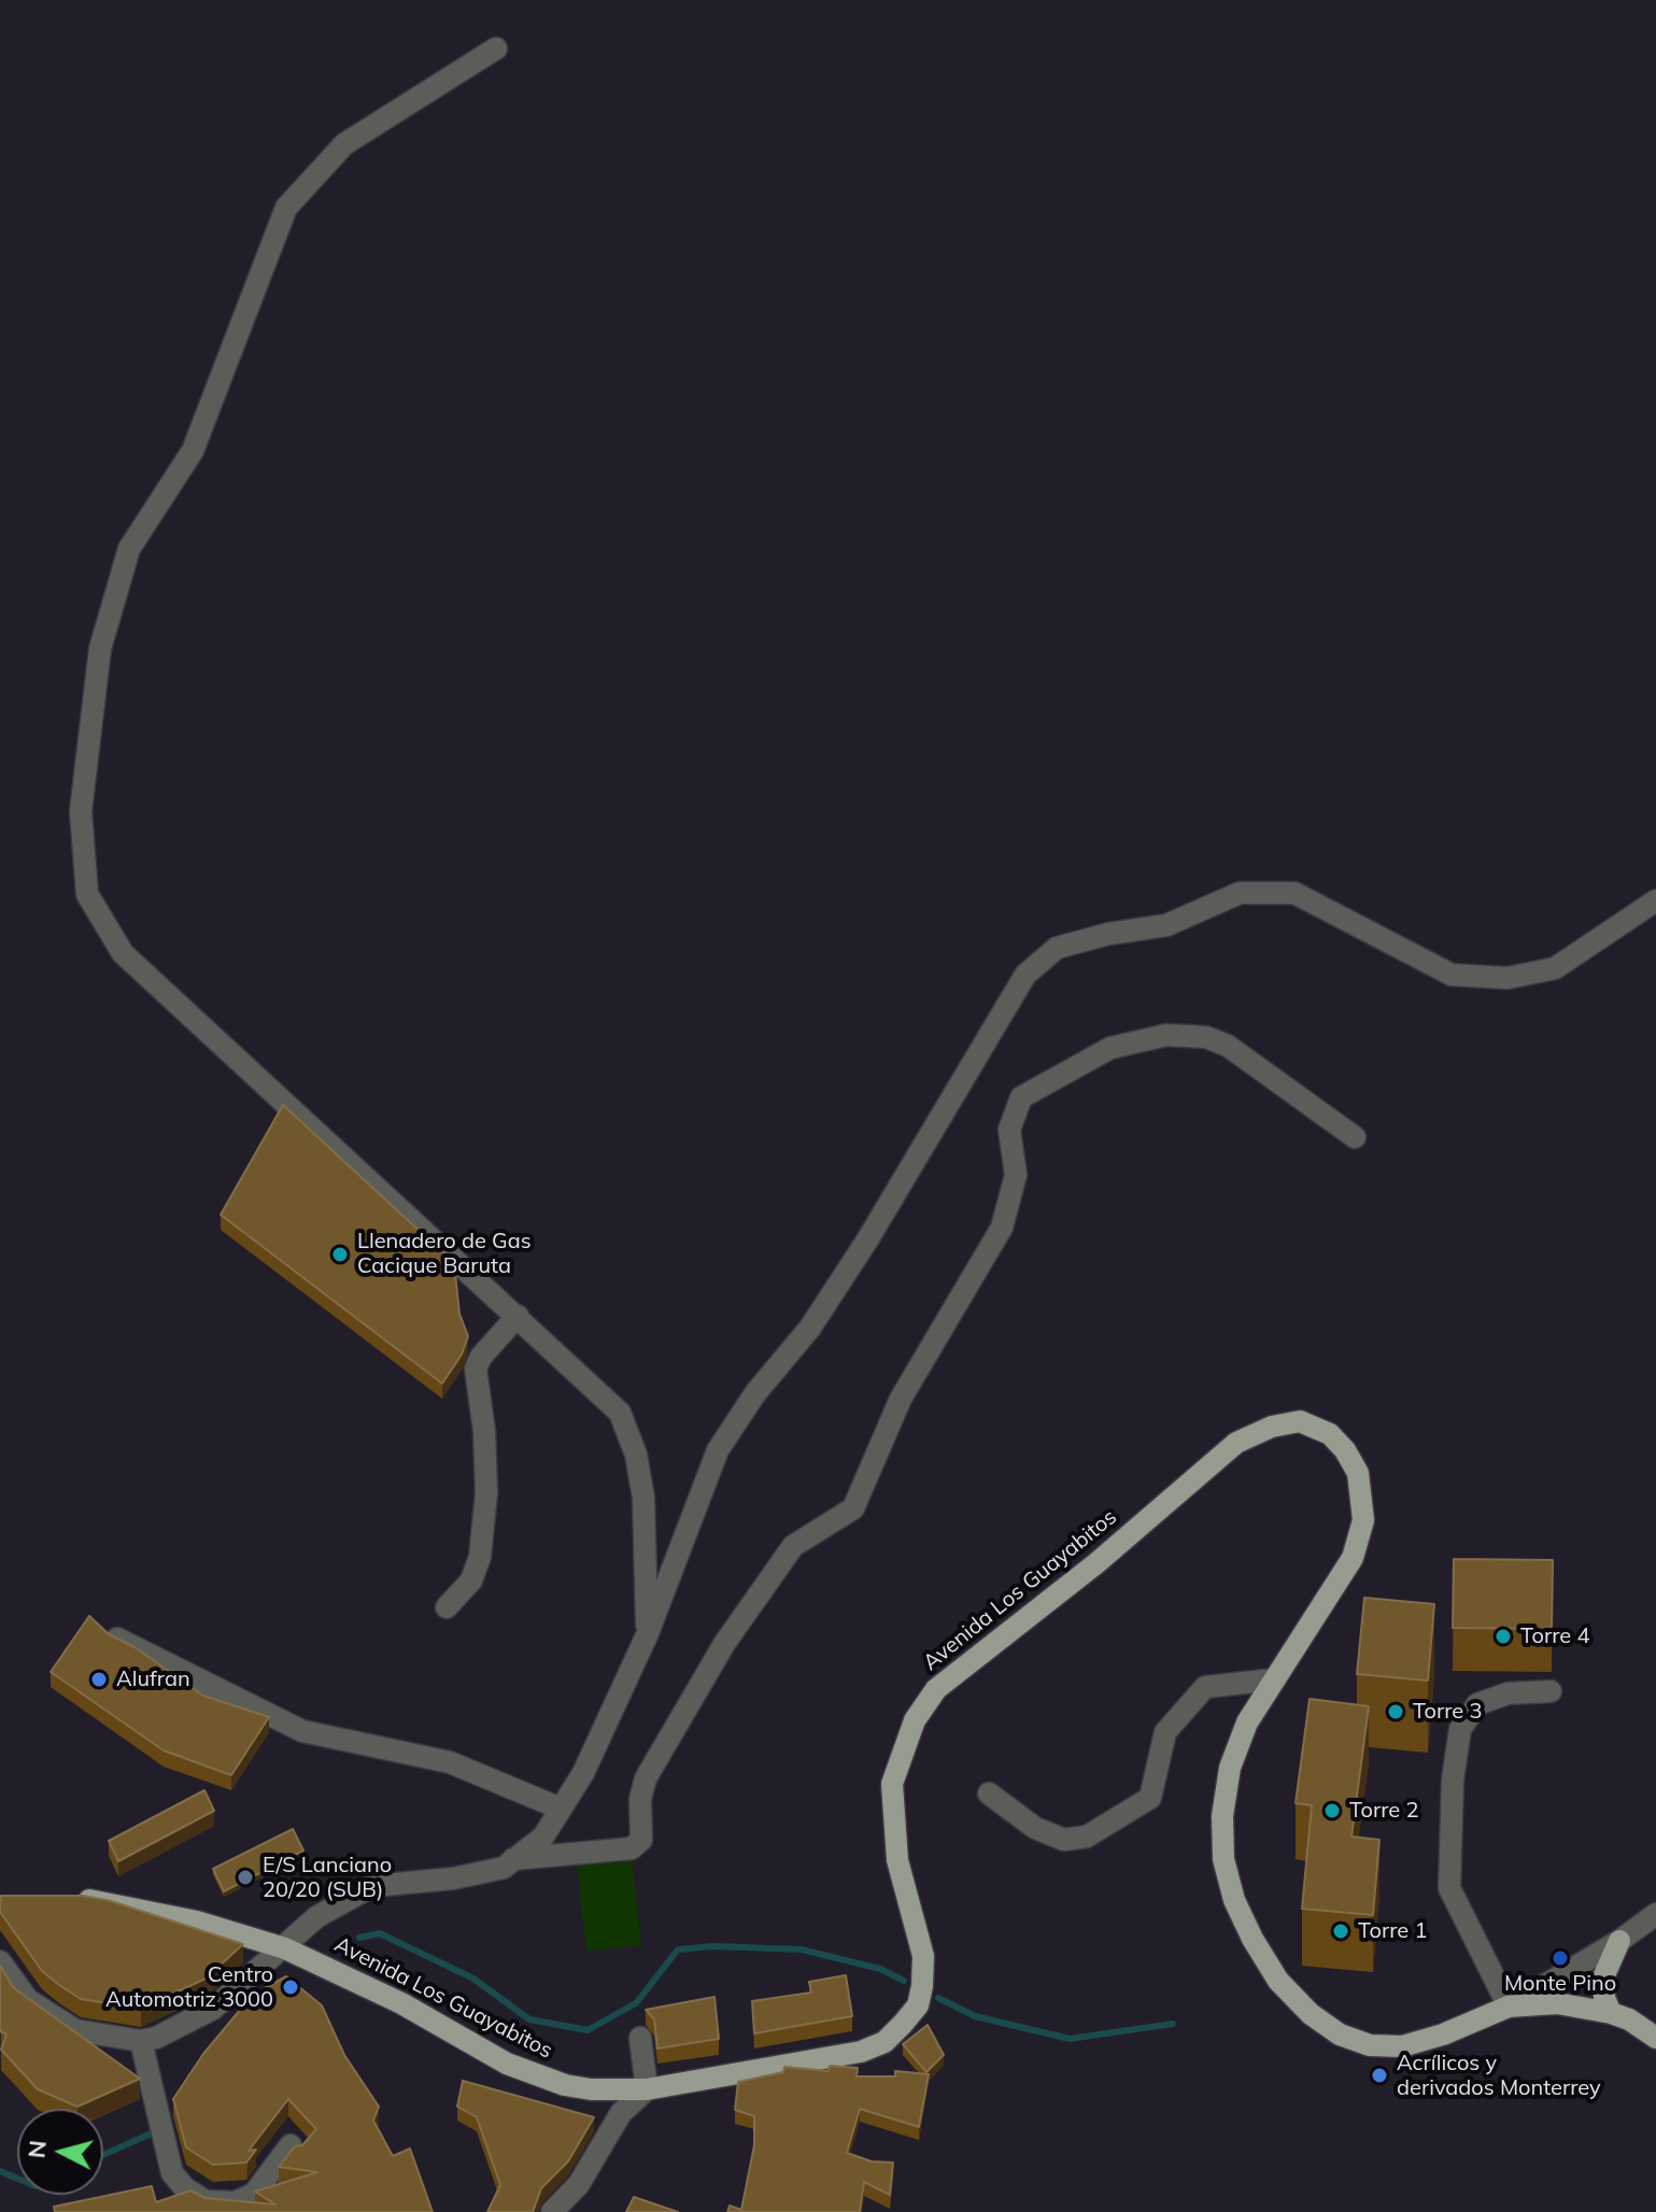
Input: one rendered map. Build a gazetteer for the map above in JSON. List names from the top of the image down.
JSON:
{
  "streets": {
    "main road": ["Avenida Los Guayabitos"]
  },
  "places": [
    "Llenadero de Gas Cacique Baruta",
    "Torre 4",
    "Alufran",
    "Torre 3",
    "Torre 2",
    "E/S Lanciano 20/20 (SUB)",
    "Torre 1",
    "Monte Pino",
    "Centro Automotriz 3000",
    "Acrílicos y derivados Monterrey"
  ],
  "north": "left"
}
